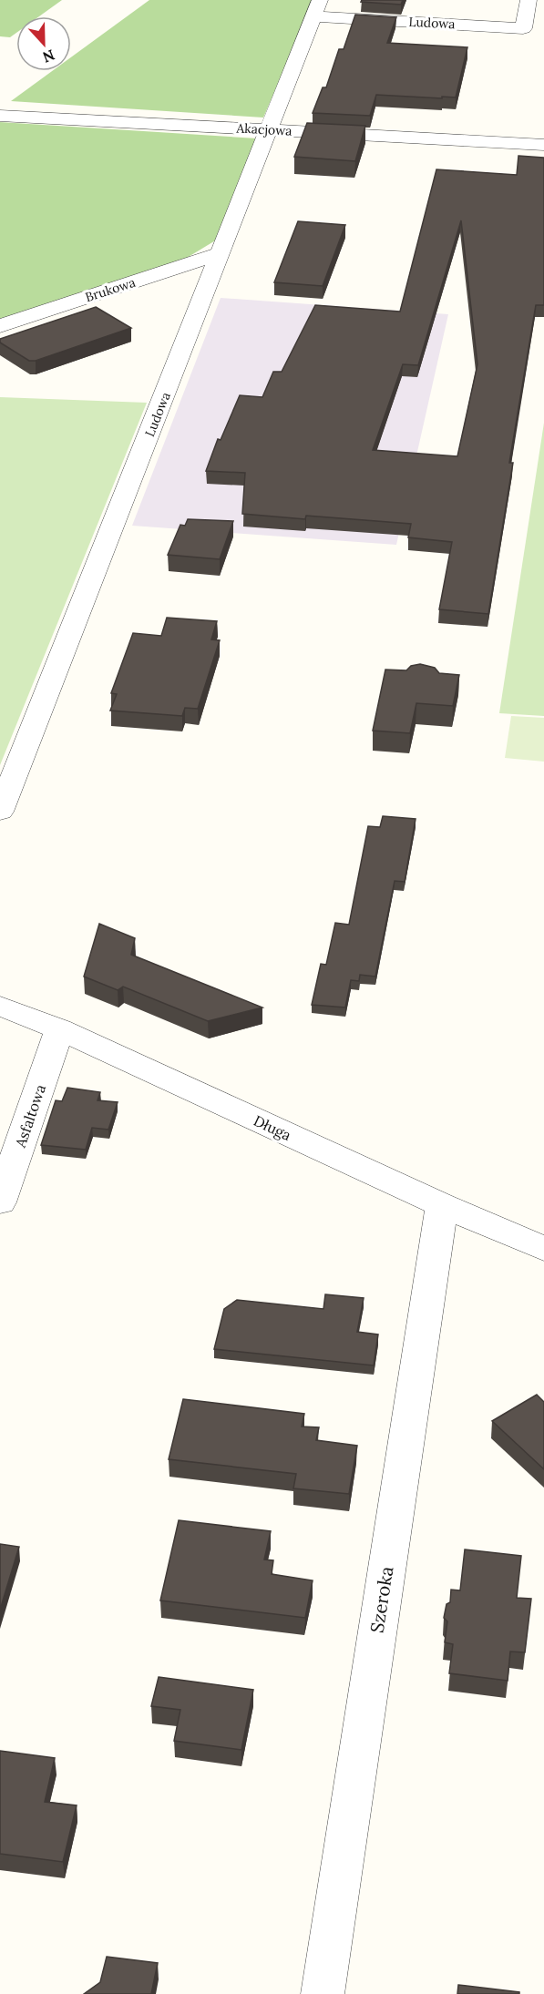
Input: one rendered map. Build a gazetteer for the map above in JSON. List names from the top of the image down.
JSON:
{
  "streets": {
    "street": [
      "Ludowa",
      "Akacjowa",
      "Brukowa",
      "Asfaltowa",
      "Długa",
      "Szeroka"
    ]
  },
  "crossings": [
    ["Ludowa", "Akacjowa"],
    ["Ludowa", "Brukowa"],
    ["Asfaltowa", "Długa"],
    ["Długa", "Szeroka"]
  ],
  "north": "bottom"
}
